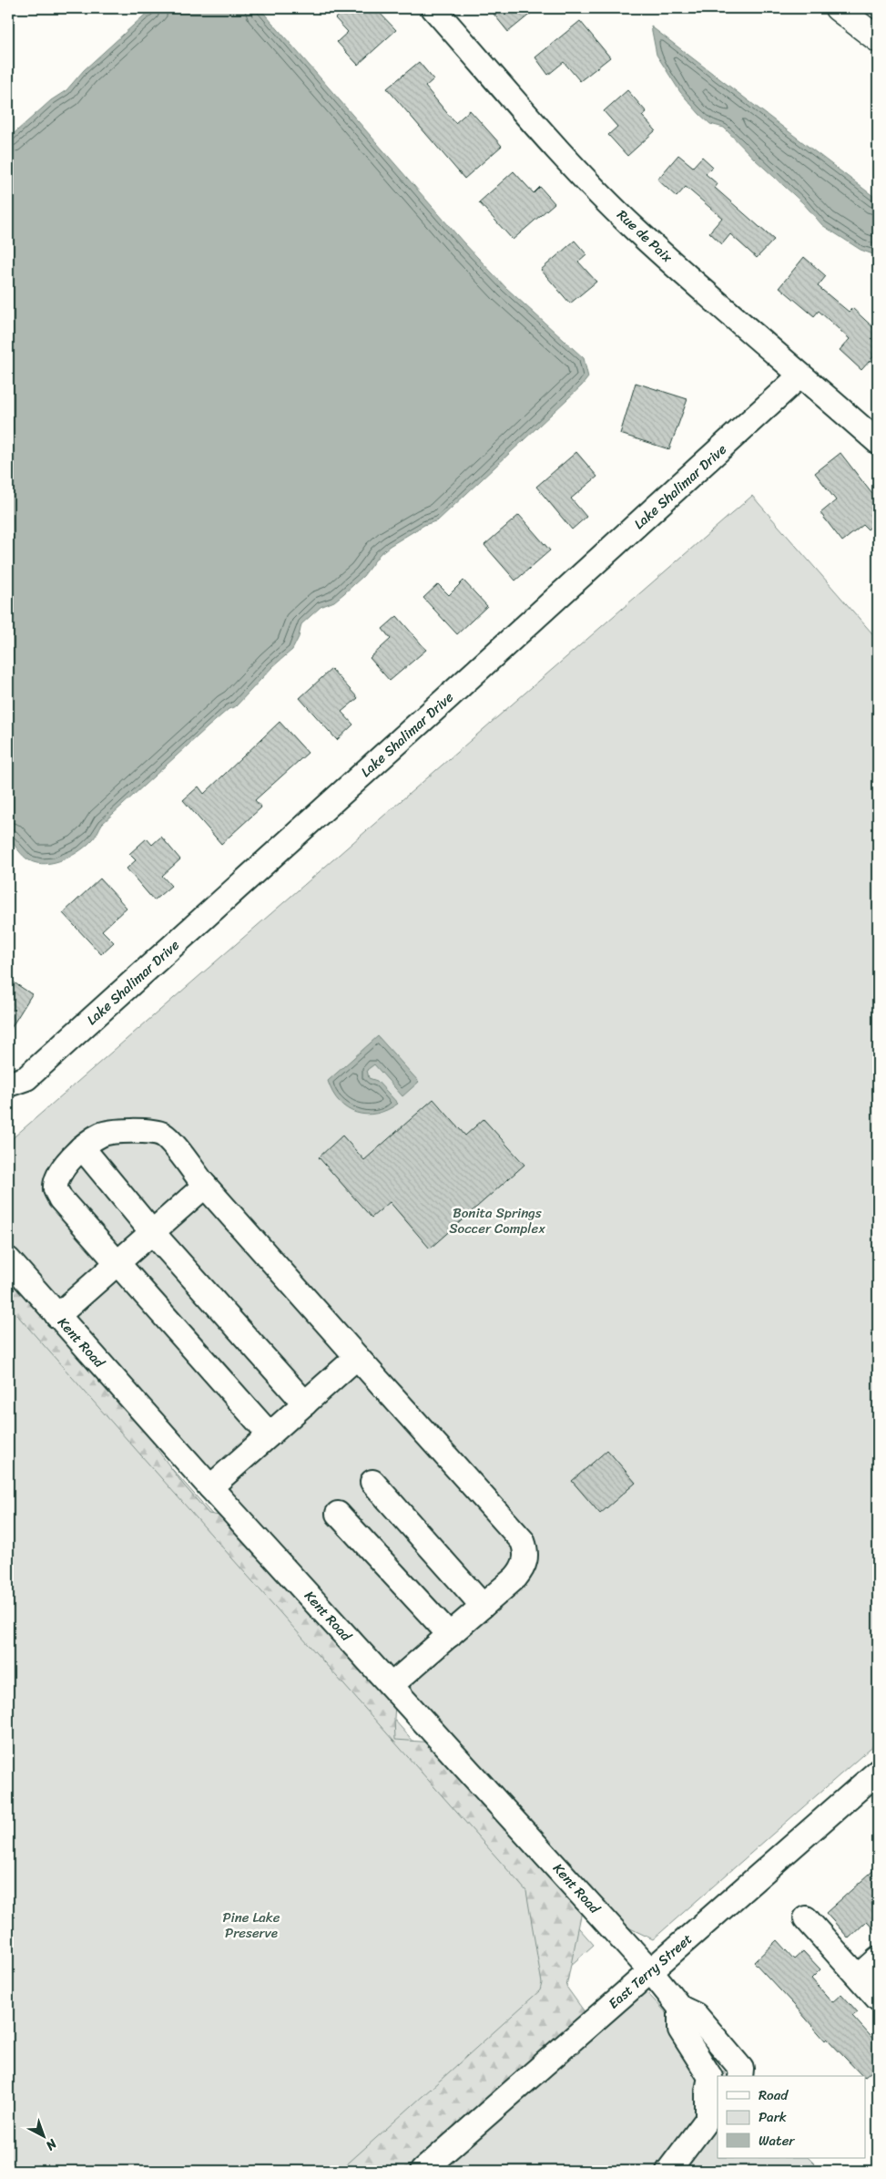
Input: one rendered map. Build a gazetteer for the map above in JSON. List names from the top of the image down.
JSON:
{
  "streets": {
    "street": [
      "Rue de Paix",
      "Lake Shalimar Drive",
      "Kent Road",
      "East Terry Street"
    ]
  },
  "crossings": [
    ["Rue de Paix", "Lake Shalimar Drive"],
    ["Kent Road", "East Terry Street"]
  ],
  "parks": ["Bonita Springs Soccer Complex", "Pine Lake Preserve"],
  "legend": ["Road", "Park", "Water"],
  "north": "bottom right"
}
